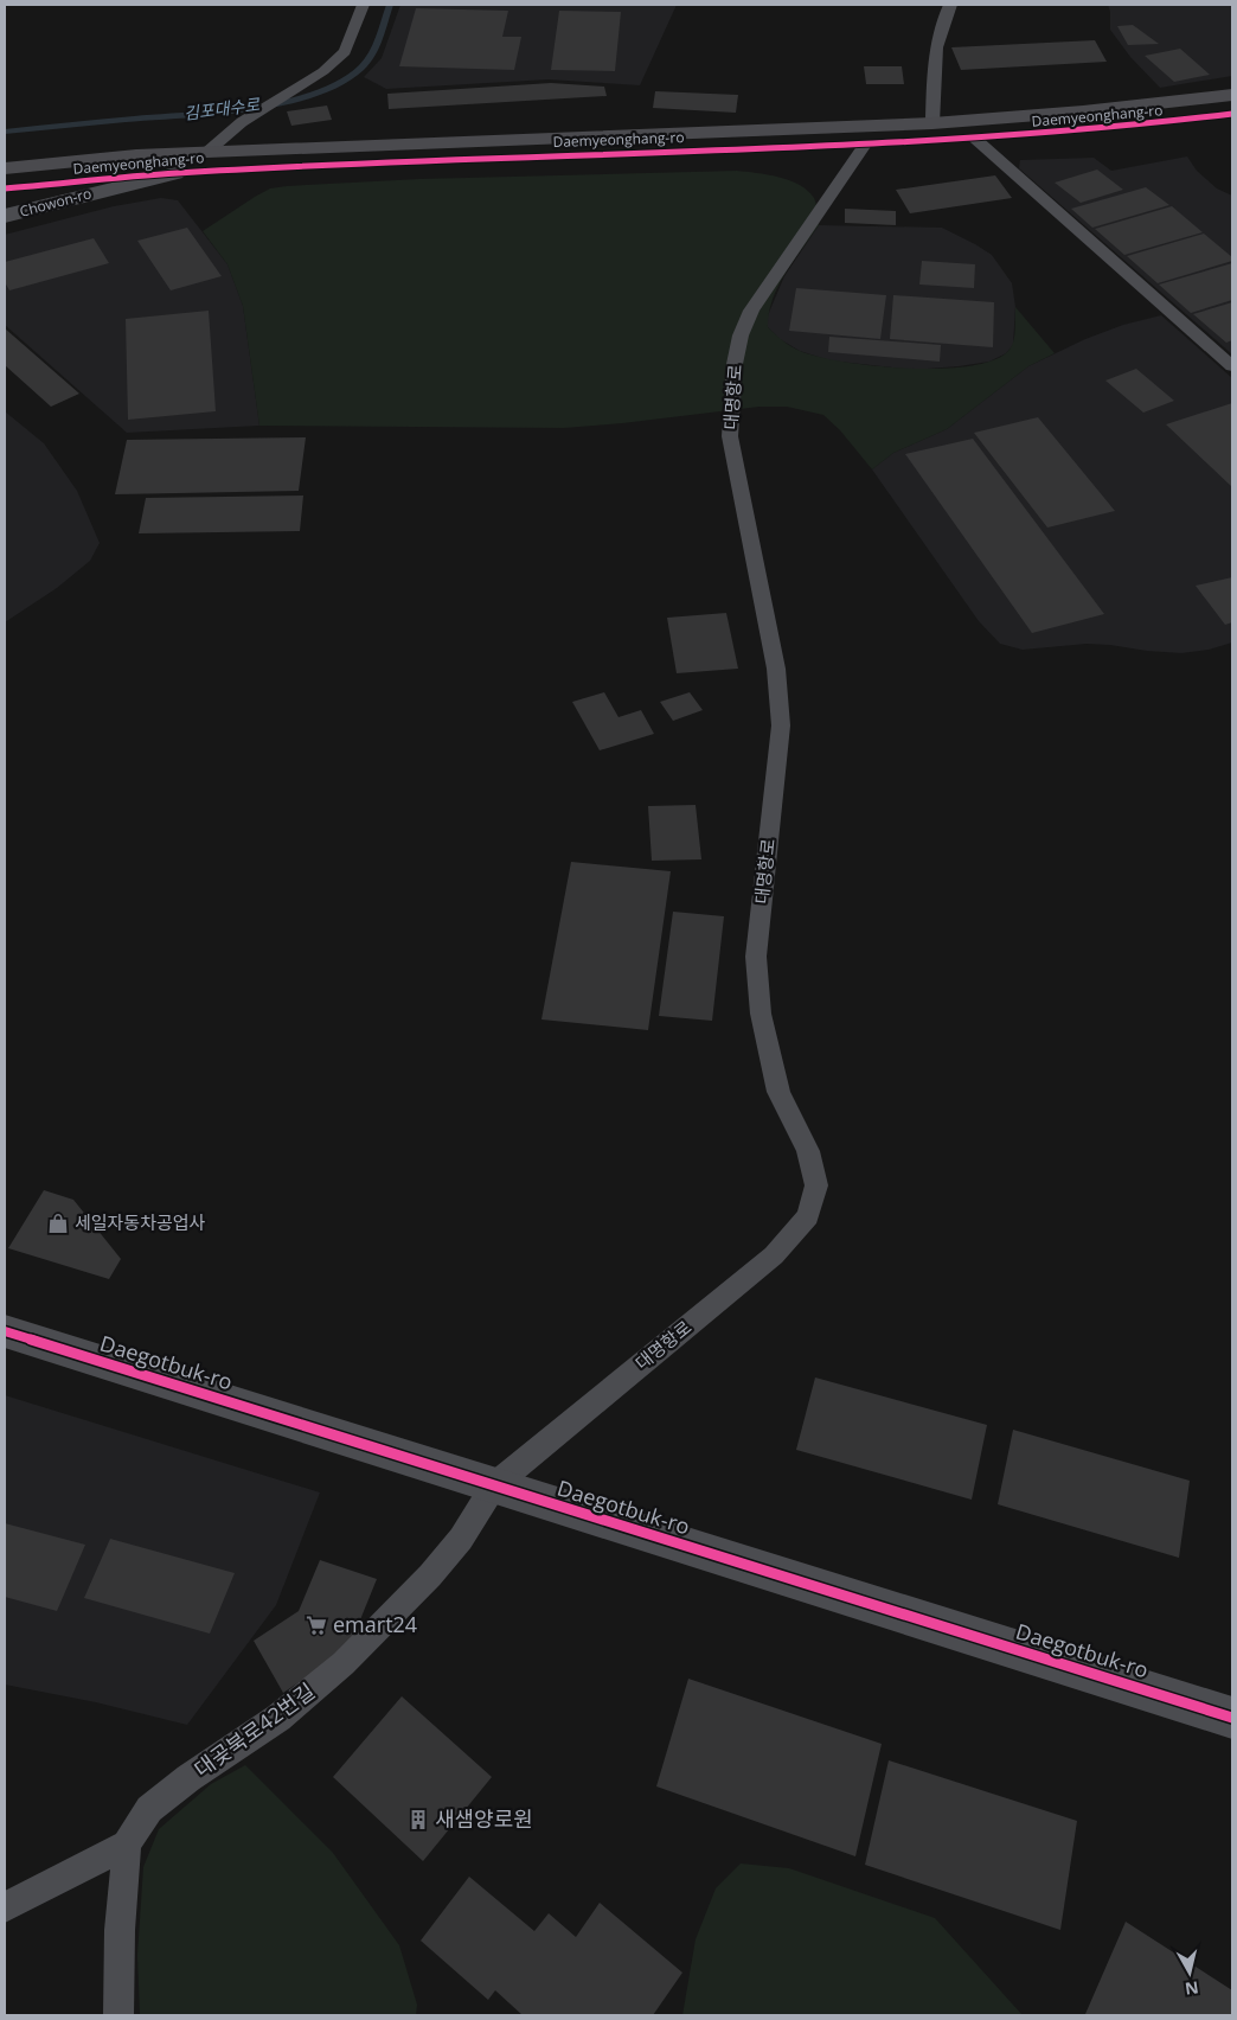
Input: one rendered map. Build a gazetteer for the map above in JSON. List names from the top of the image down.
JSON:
{
  "streets": {
    "main road": ["Daemyeonghang-ro"],
    "street": ["Chowon-ro", "Daegotbuk-ro"],
    "lane": ["대명항로", "대곶북로42번길"]
  },
  "crossings": [
    ["Daemyeonghang-ro", "Chowon-ro"],
    ["Daemyeonghang-ro", "대명항로"],
    ["대명항로", "Daegotbuk-ro"],
    ["대명항로", "대곶북로42번길"],
    ["Daegotbuk-ro", "대곶북로42번길"]
  ],
  "water": ["김포대수로"],
  "places": {
    "shop": ["세일자동차공업사"],
    "supermarket": ["emart24"],
    "building": ["새샘양로원"]
  },
  "north": "bottom"
}
